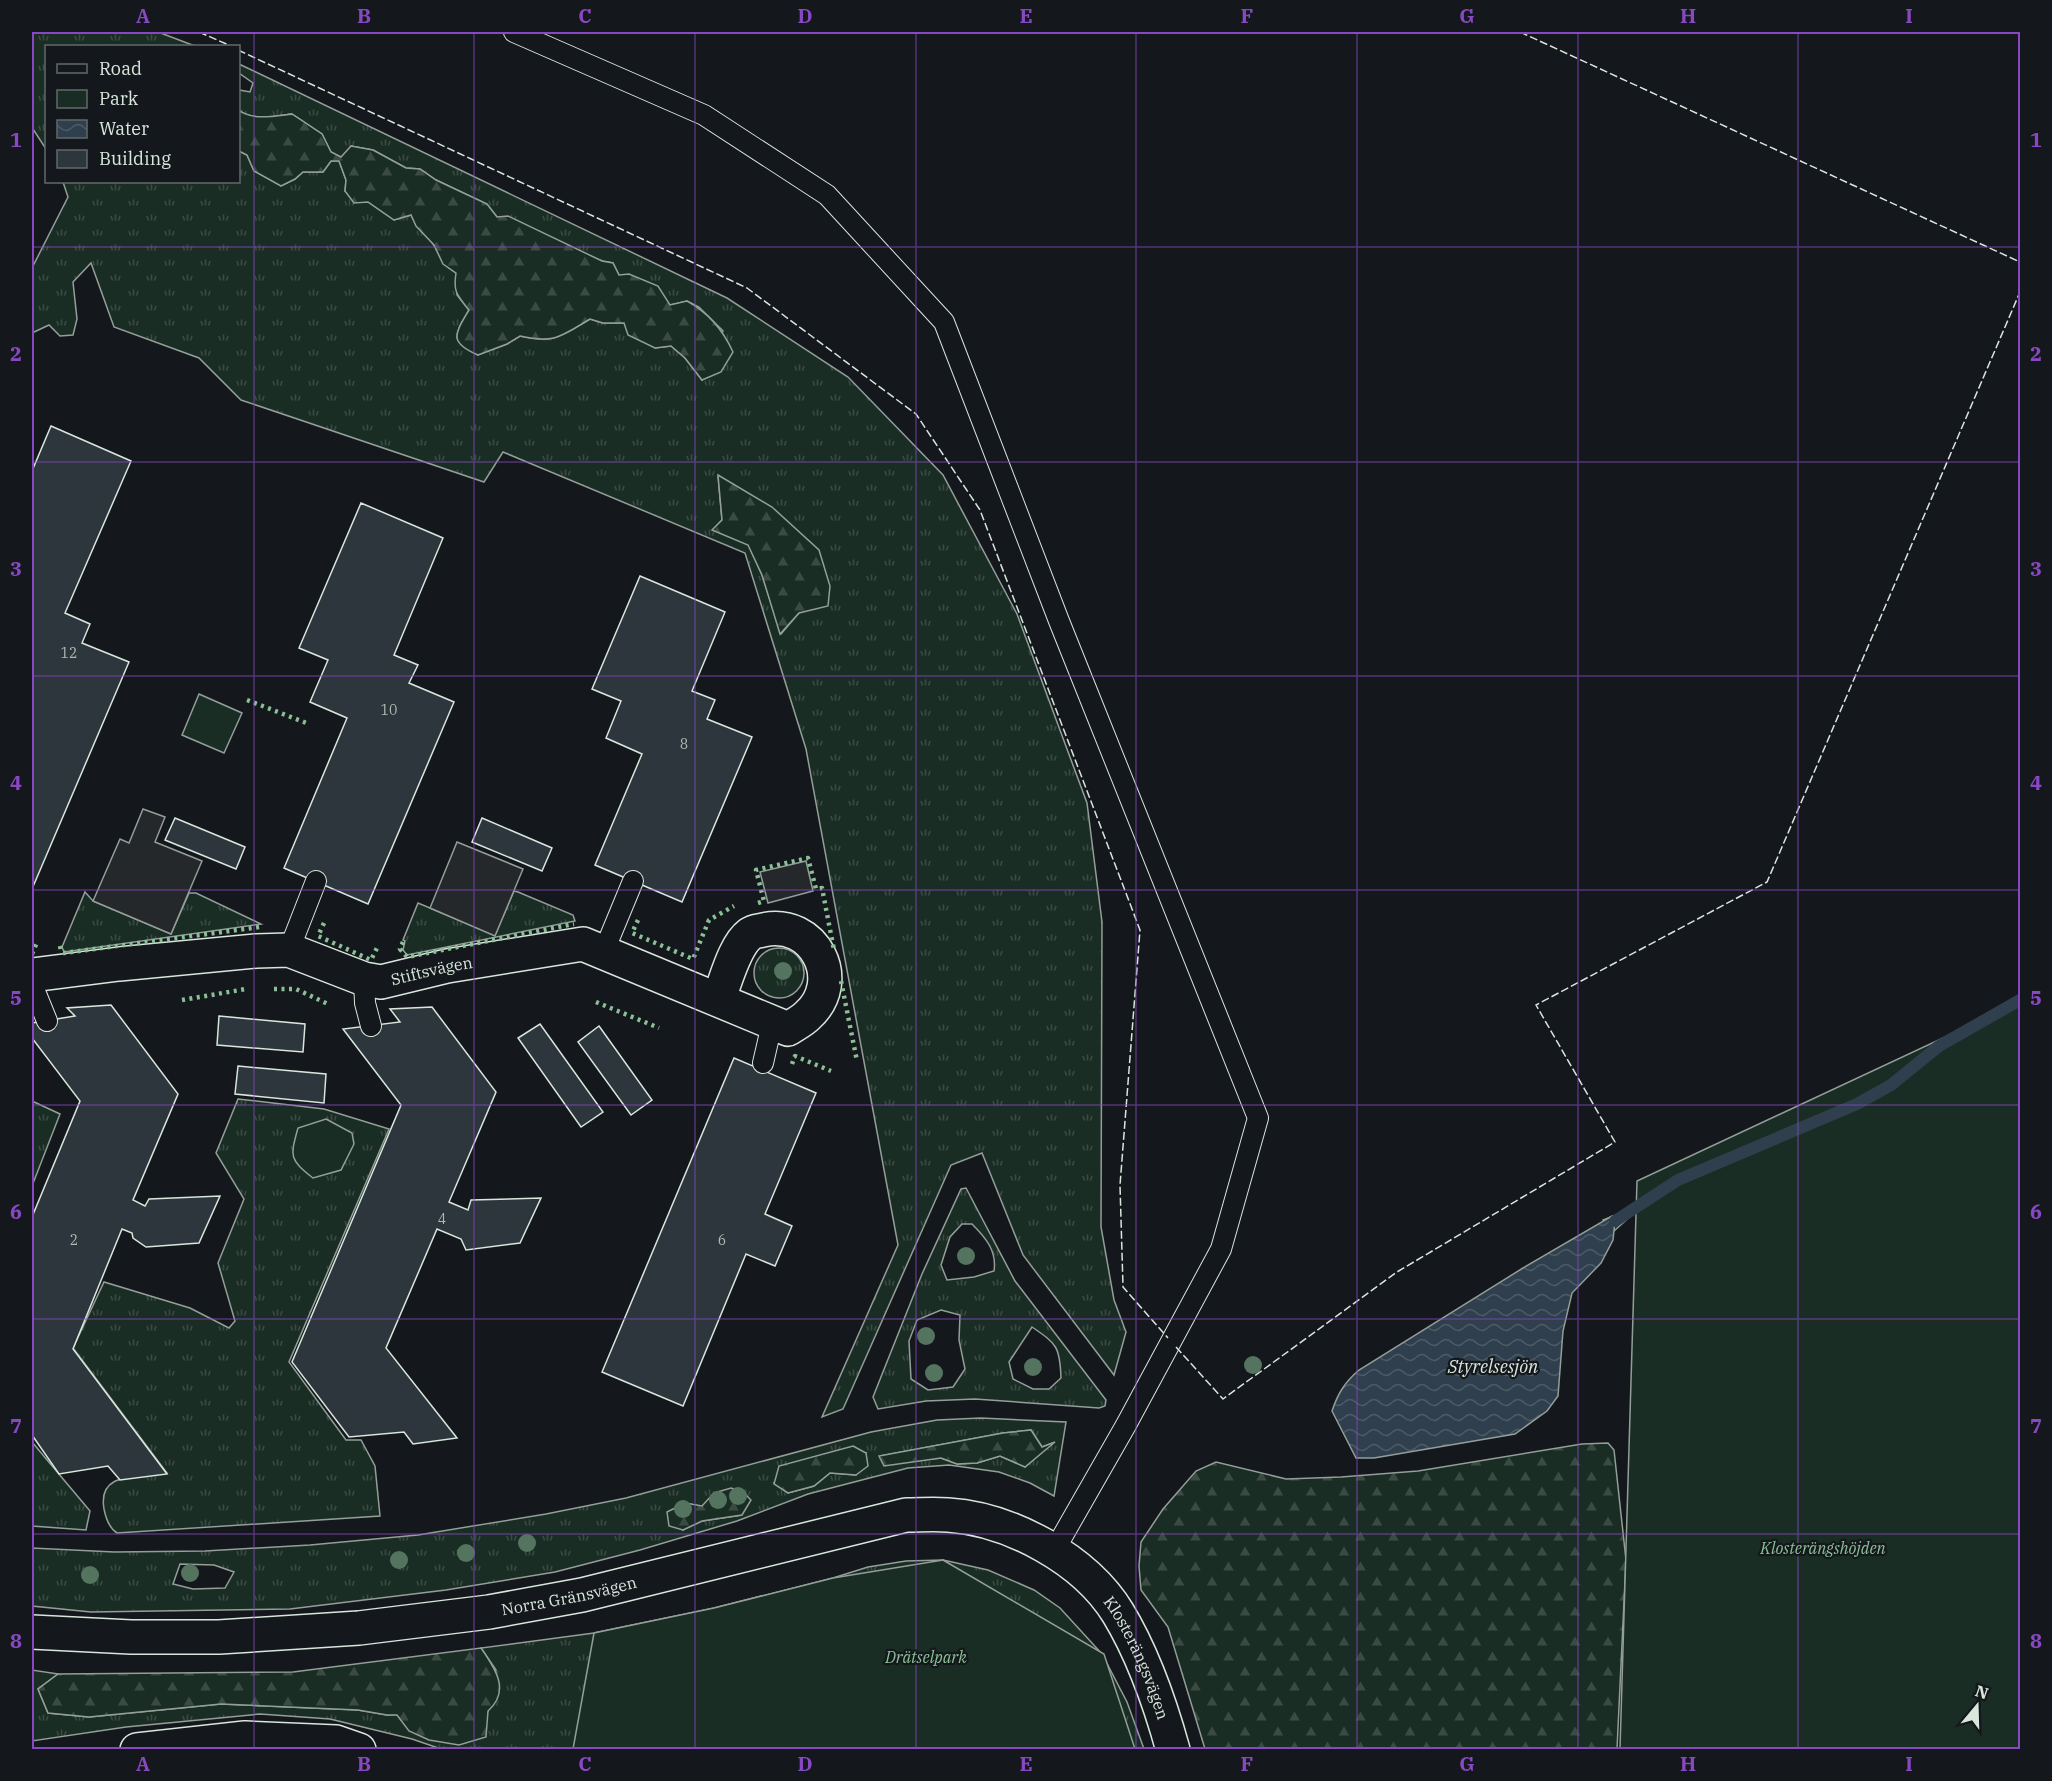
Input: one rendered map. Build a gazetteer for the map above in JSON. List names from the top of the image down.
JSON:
{
  "streets": {
    "street": ["Stiftsvägen", "Norra Gränsvägen", "Klosterängsvägen"]
  },
  "crossings": [
    ["Norra Gränsvägen", "Klosterängsvägen"]
  ],
  "water": ["Styrelsesjön"],
  "parks": ["Klosterängshöjden", "Drätselpark"],
  "house_numbers": [
    "12",
    "10",
    "8",
    "4",
    "2",
    "6"
  ],
  "legend": [
    "Road",
    "Park",
    "Water",
    "Building"
  ],
  "north": "top",
  "grid": {
    "columns": [
      "A",
      "B",
      "C",
      "D",
      "E",
      "F",
      "G",
      "H",
      "I"
    ],
    "rows": [
      "1",
      "2",
      "3",
      "4",
      "5",
      "6",
      "7",
      "8"
    ]
  }
}
